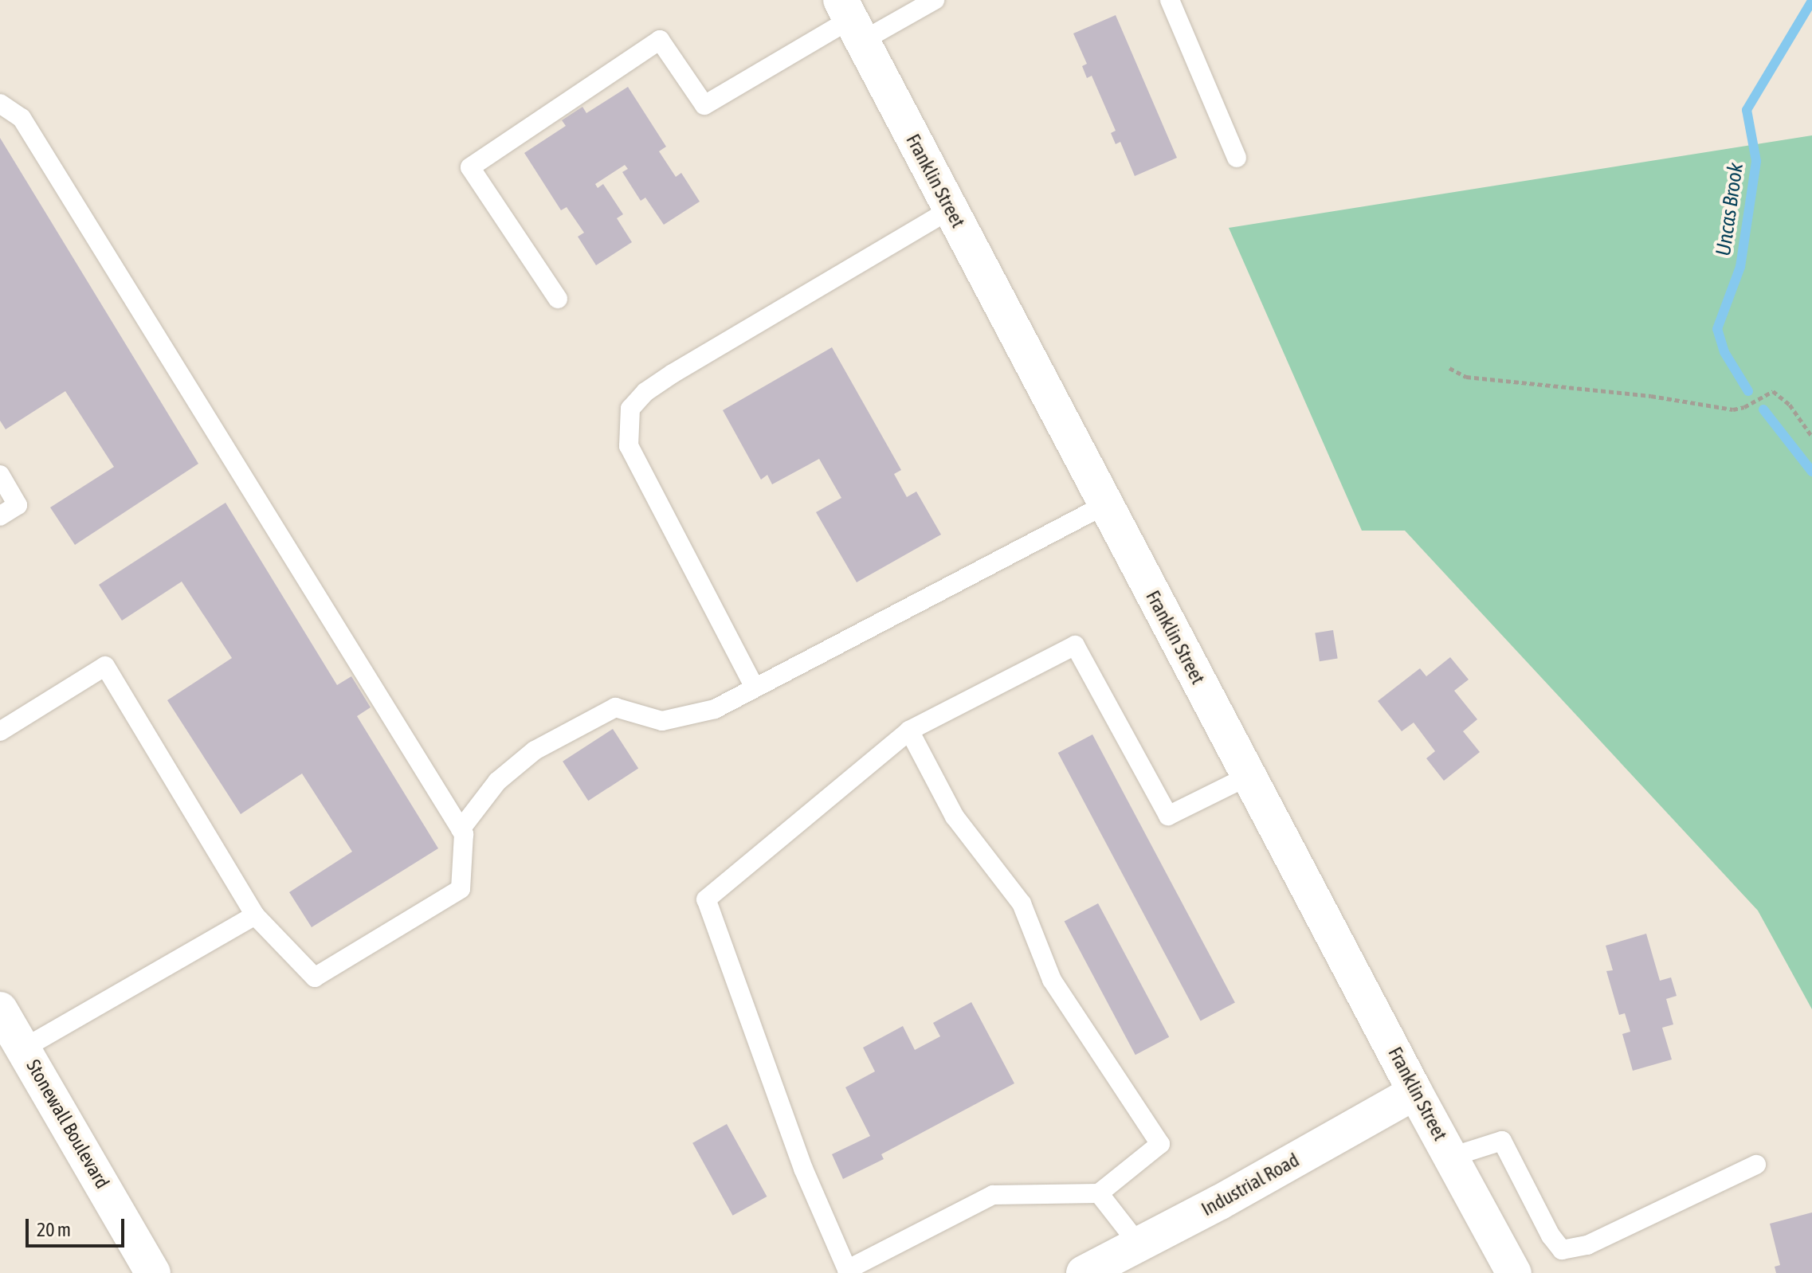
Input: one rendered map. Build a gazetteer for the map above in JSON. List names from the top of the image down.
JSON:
{
  "streets": {
    "main road": ["Franklin Street", "Stonewall Boulevard", "Industrial Road"]
  },
  "crossings": [
    ["Franklin Street", "Industrial Road"]
  ],
  "water": ["Uncas Brook"],
  "scale_bar": "20 m"
}
